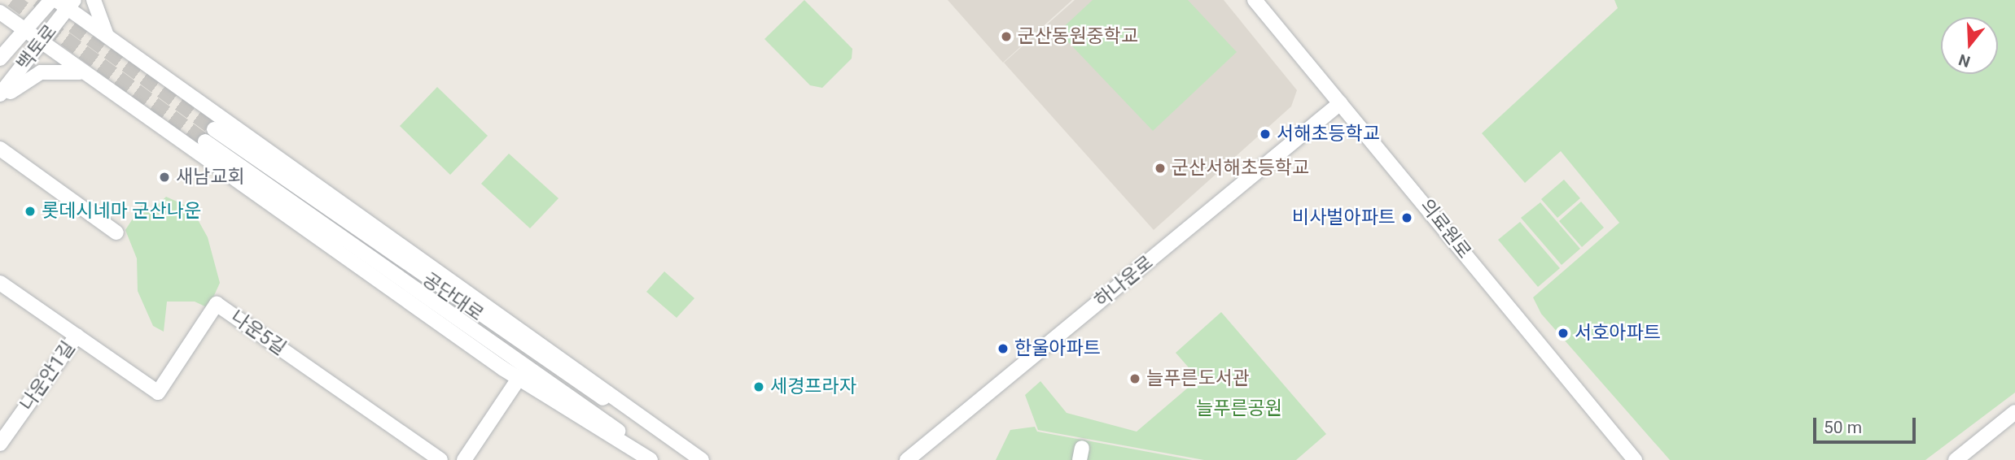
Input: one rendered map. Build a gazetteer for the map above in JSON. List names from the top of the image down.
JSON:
{
  "streets": {
    "street": [
      "백토로",
      "의료원로",
      "하나운로",
      "공단대로",
      "나운5길",
      "나운안1길"
    ]
  },
  "crossings": [
    ["의료원로", "하나운로"],
    ["나운5길", "나운안1길"]
  ],
  "parks": ["늘푸른공원"],
  "places": [
    "군산동원중학교",
    "서해초등학교",
    "군산서해초등학교",
    "새남교회",
    "롯데시네마 군산나운",
    "비사벌아파트",
    "서호아파트",
    "한울아파트",
    "늘푸른도서관",
    "세경프라자"
  ],
  "scale_bar": "50 m",
  "north": "bottom"
}
